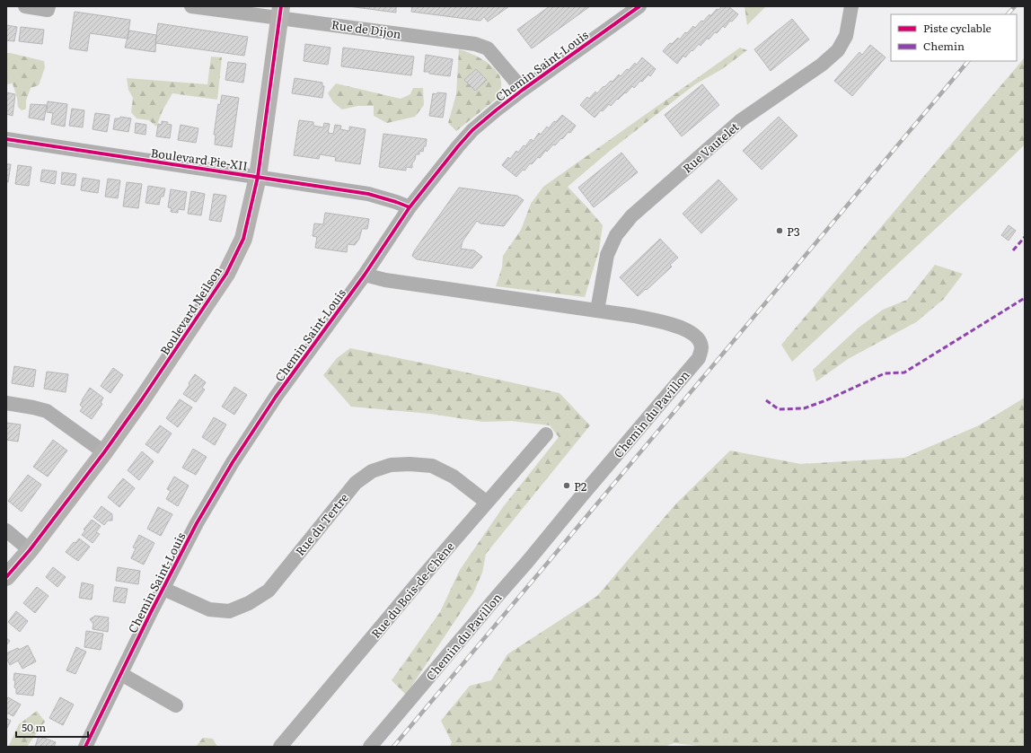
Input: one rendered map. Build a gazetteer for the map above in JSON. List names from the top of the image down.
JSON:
{
  "streets": {
    "main road": ["Boulevard Neilson"],
    "street": [
      "Rue de Dijon",
      "Chemin Saint-Louis",
      "Rue Vautelet",
      "Boulevard Pie-XII",
      "Chemin du Pavillon",
      "Rue du Tertre",
      "Rue du Bois-de-Chêne"
    ]
  },
  "crossings": [
    ["Rue de Dijon", "Chemin Saint-Louis"],
    ["Rue de Dijon", "Boulevard Neilson"],
    ["Chemin Saint-Louis", "Boulevard Pie-XII"],
    ["Chemin Saint-Louis", "Chemin du Pavillon"],
    ["Chemin Saint-Louis", "Rue du Tertre"],
    ["Rue Vautelet", "Chemin du Pavillon"],
    ["Boulevard Pie-XII", "Boulevard Neilson"],
    ["Rue du Tertre", "Rue du Bois-de-Chêne"]
  ],
  "places": ["P3", "P2"],
  "legend": ["Piste cyclable", "Chemin"],
  "scale_bar": "50 m"
}
